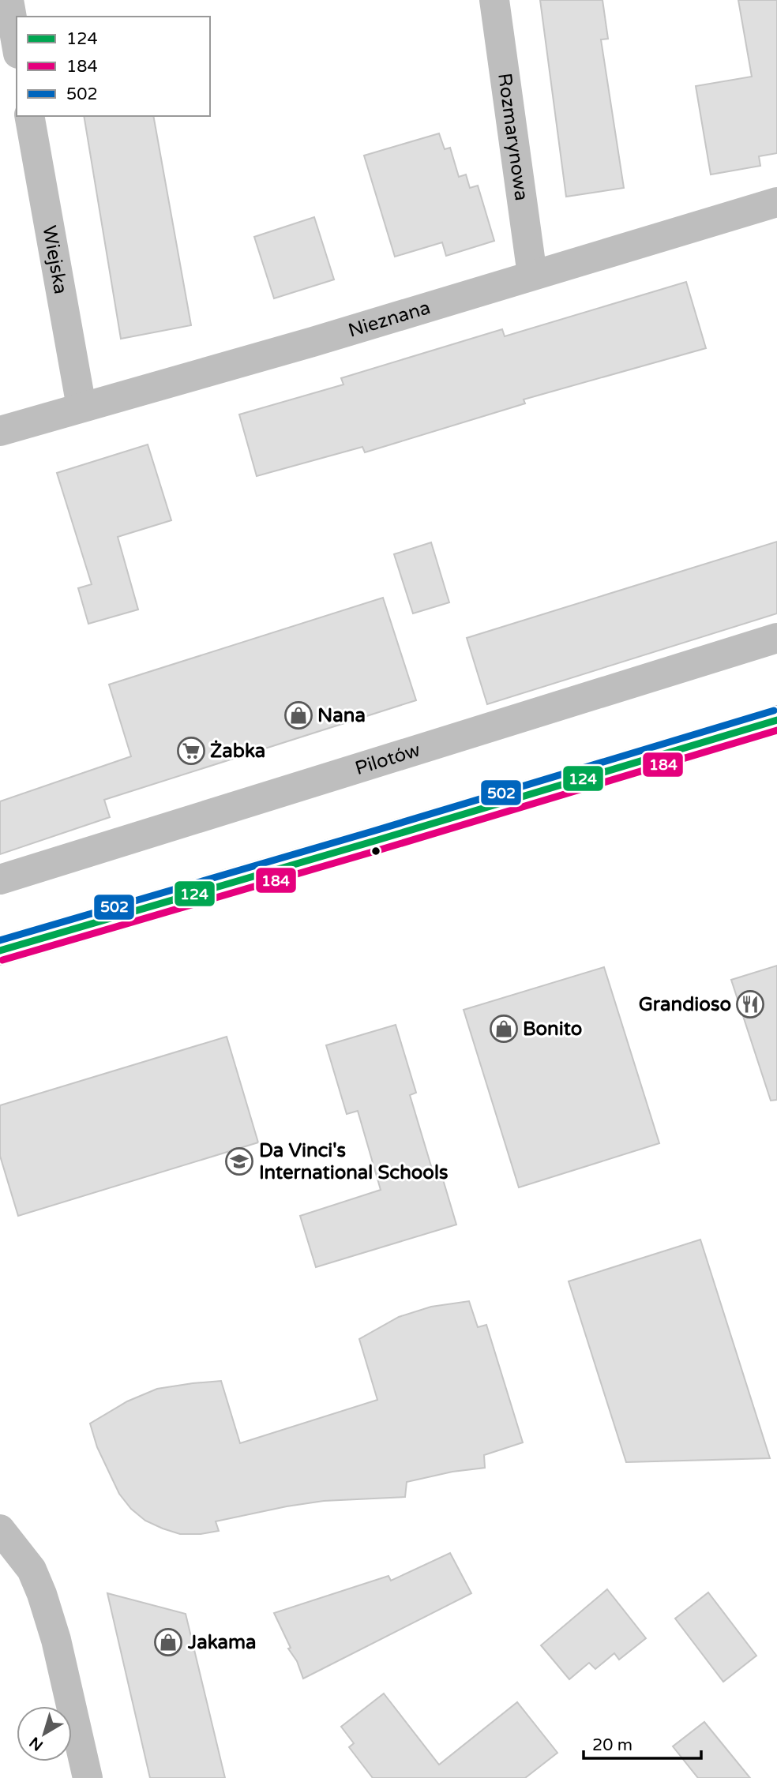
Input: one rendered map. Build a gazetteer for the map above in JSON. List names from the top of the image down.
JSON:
{
  "streets": {
    "street": [
      "Rozmarynowa",
      "Wiejska",
      "Nieznana",
      "Pilotów"
    ]
  },
  "crossings": [
    ["Rozmarynowa", "Nieznana"],
    ["Wiejska", "Nieznana"]
  ],
  "places": {
    "shop": ["Nana", "Bonito", "Jakama"],
    "supermarket": ["Żabka"],
    "restaurant": ["Grandioso"],
    "school or university": ["Da Vinci's International Schools"]
  },
  "lines": ["transit line 502", "transit line 124", "transit line 184"],
  "legend": ["124", "184", "502"],
  "scale_bar": "20 m",
  "north": "bottom left"
}
